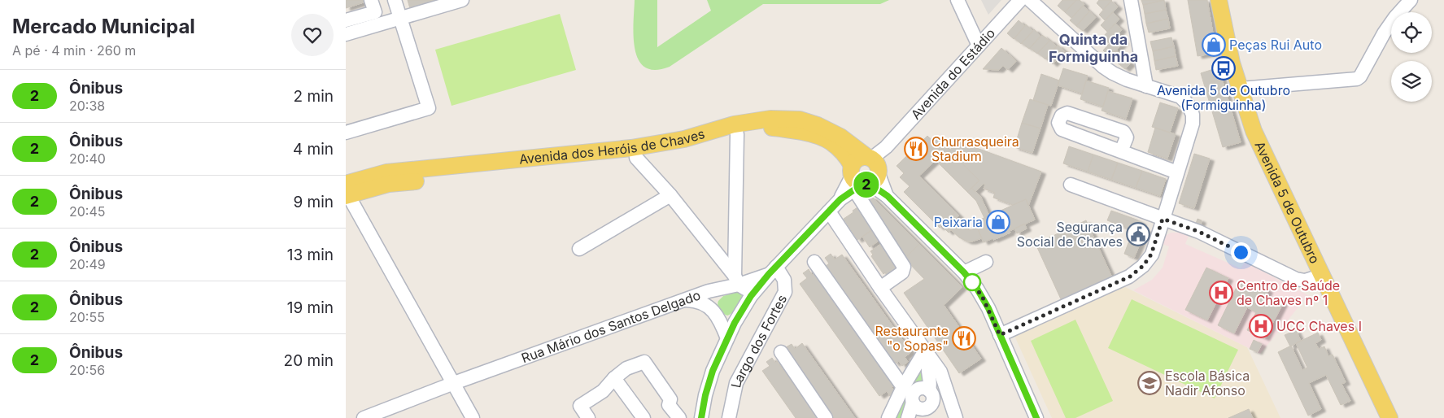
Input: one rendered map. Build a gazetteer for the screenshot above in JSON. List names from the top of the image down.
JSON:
{
  "streets": {
    "main road": ["Avenida dos Heróis de Chaves", "Avenida 5 de Outubro"],
    "street": ["Avenida do Estádio", "Rua Mário dos Santos Delgado", "Largo dos Fortes"]
  },
  "crossings": [
    ["Avenida do Estádio", "Avenida dos Heróis de Chaves"],
    ["Rua Mário dos Santos Delgado", "Largo dos Fortes"]
  ],
  "districts": ["Quinta da Formiguinha"],
  "places": {
    "shop": ["Peças Rui Auto", "Peixaria"],
    "bus stop": ["Avenida 5 de Outubro (Formiguinha)"],
    "restaurant": ["Churrasqueira Stadium", "Restaurante \"o Sopas\""],
    "public building": ["Segurança Social de Chaves"],
    "hospital": ["Centro de Saúde de Chaves nº 1", "UCC Chaves I"],
    "school or university": ["Escola Básica Nadir Afonso"]
  },
  "lines": ["bus line 2"],
  "page": {
    "heading": ["Mercado Municipal", "A pé · 4 min · 260 m"],
    "on_map": "2",
    "list": [
      {
        "mark": "2",
        "name": "Ônibus",
        "note": "20:38",
        "value": "2 min"
      },
      {
        "mark": "2",
        "name": "Ônibus",
        "note": "20:40",
        "value": "4 min"
      },
      {
        "mark": "2",
        "name": "Ônibus",
        "note": "20:45",
        "value": "9 min"
      },
      {
        "mark": "2",
        "name": "Ônibus",
        "note": "20:49",
        "value": "13 min"
      },
      {
        "mark": "2",
        "name": "Ônibus",
        "note": "20:55",
        "value": "19 min"
      },
      {
        "mark": "2",
        "name": "Ônibus",
        "note": "20:56",
        "value": "20 min"
      }
    ]
  }
}
